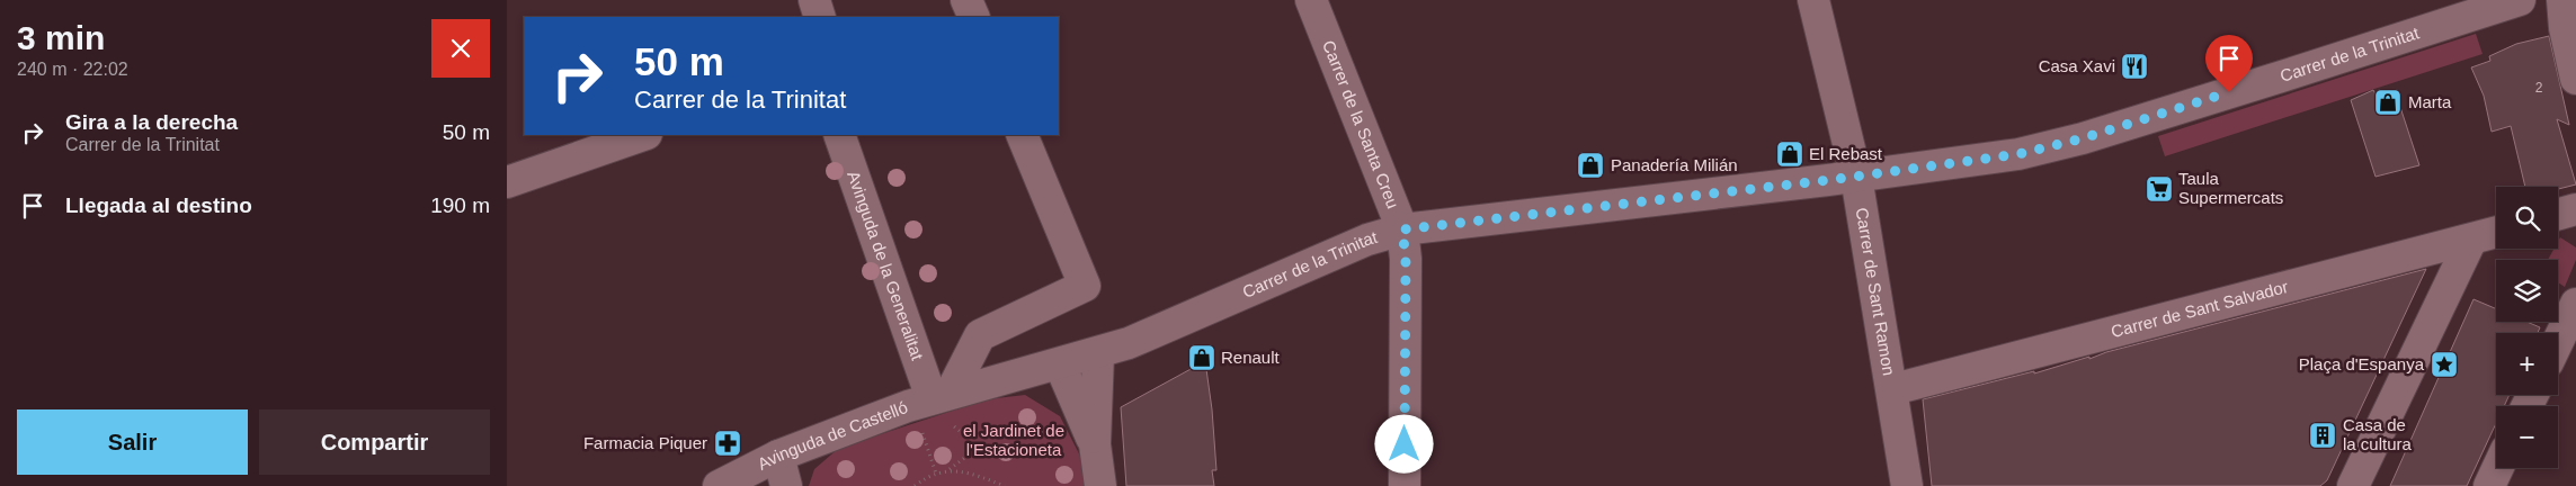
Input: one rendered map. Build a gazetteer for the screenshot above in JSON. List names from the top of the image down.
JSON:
{
  "streets": {
    "street": [
      "Carrer de la Trinitat",
      "Carrer de la Santa Creu",
      "Avinguda de la Generalitat",
      "Carrer de Sant Ramon",
      "Carrer de Sant Salvador",
      "Avinguda de Castelló"
    ]
  },
  "crossings": [
    ["Carrer de la Trinitat", "Carrer de la Santa Creu"],
    ["Carrer de la Trinitat", "Carrer de Sant Ramon"],
    ["Carrer de la Trinitat", "Avinguda de Castelló"],
    ["Avinguda de la Generalitat", "Avinguda de Castelló"],
    ["Carrer de Sant Ramon", "Carrer de Sant Salvador"]
  ],
  "parks": ["el Jardinet de l'Estacioneta"],
  "places": {
    "restaurant": ["Casa Xavi"],
    "shop": [
      "Marta",
      "El Rebast",
      "Panadería Milián",
      "Renault"
    ],
    "supermarket": ["Taula Supermercats"],
    "place": ["Plaça d'Espanya"],
    "building": ["Casa de la cultura"],
    "pharmacy": ["Farmacia Piquer"]
  },
  "house_numbers": ["2"],
  "page": {
    "heading": ["3 min", "240 m · 22:02"],
    "turn": ["50 m", "Carrer de la Trinitat"],
    "list": [
      {
        "name": "Gira a la derecha",
        "note": "Carrer de la Trinitat",
        "value": "50 m"
      },
      {
        "name": "Llegada al destino",
        "value": "190 m"
      }
    ],
    "map_buttons": ["+", "−"],
    "buttons": ["Salir", "Compartir"]
  }
}
